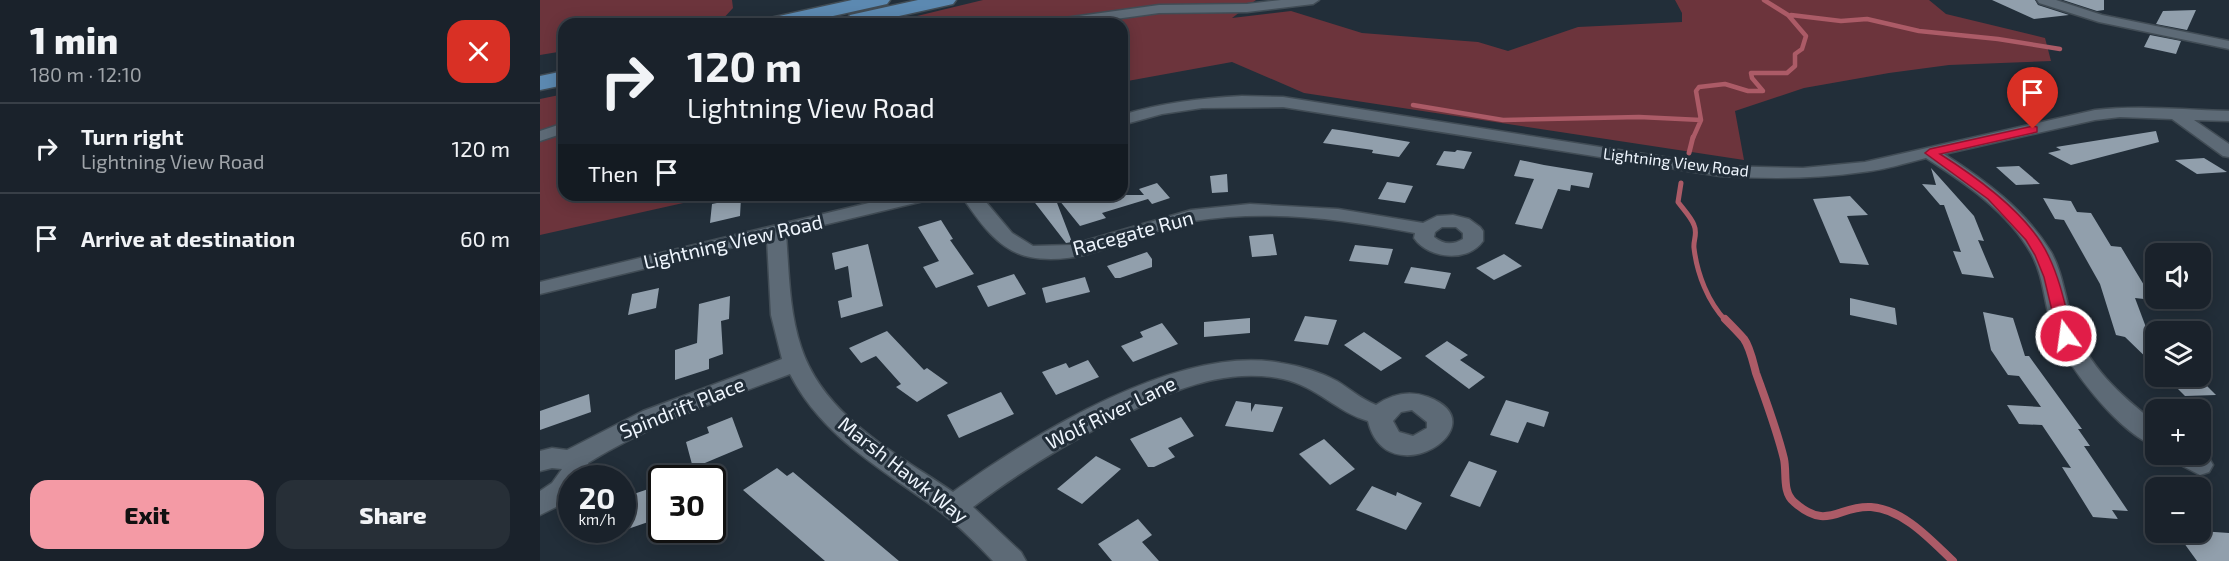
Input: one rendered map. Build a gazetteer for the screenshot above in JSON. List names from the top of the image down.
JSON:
{
  "streets": {
    "street": [
      "Lightning View Road",
      "Racegate Run",
      "Spindrift Place",
      "Wolf River Lane",
      "Marsh Hawk Way"
    ]
  },
  "crossings": [
    ["Lightning View Road", "Marsh Hawk Way"],
    ["Spindrift Place", "Marsh Hawk Way"],
    ["Wolf River Lane", "Marsh Hawk Way"]
  ],
  "page": {
    "heading": ["1 min", "180 m · 12:10"],
    "turn": ["120 m", "Lightning View Road"],
    "list": [
      {
        "name": "Turn right",
        "note": "Lightning View Road",
        "value": "120 m"
      },
      {
        "name": "Arrive at destination",
        "value": "60 m"
      }
    ],
    "then": "Then",
    "map_buttons": ["+", "−"],
    "speed": "20 km/h",
    "limit": "30",
    "buttons": ["Exit", "Share"]
  }
}
